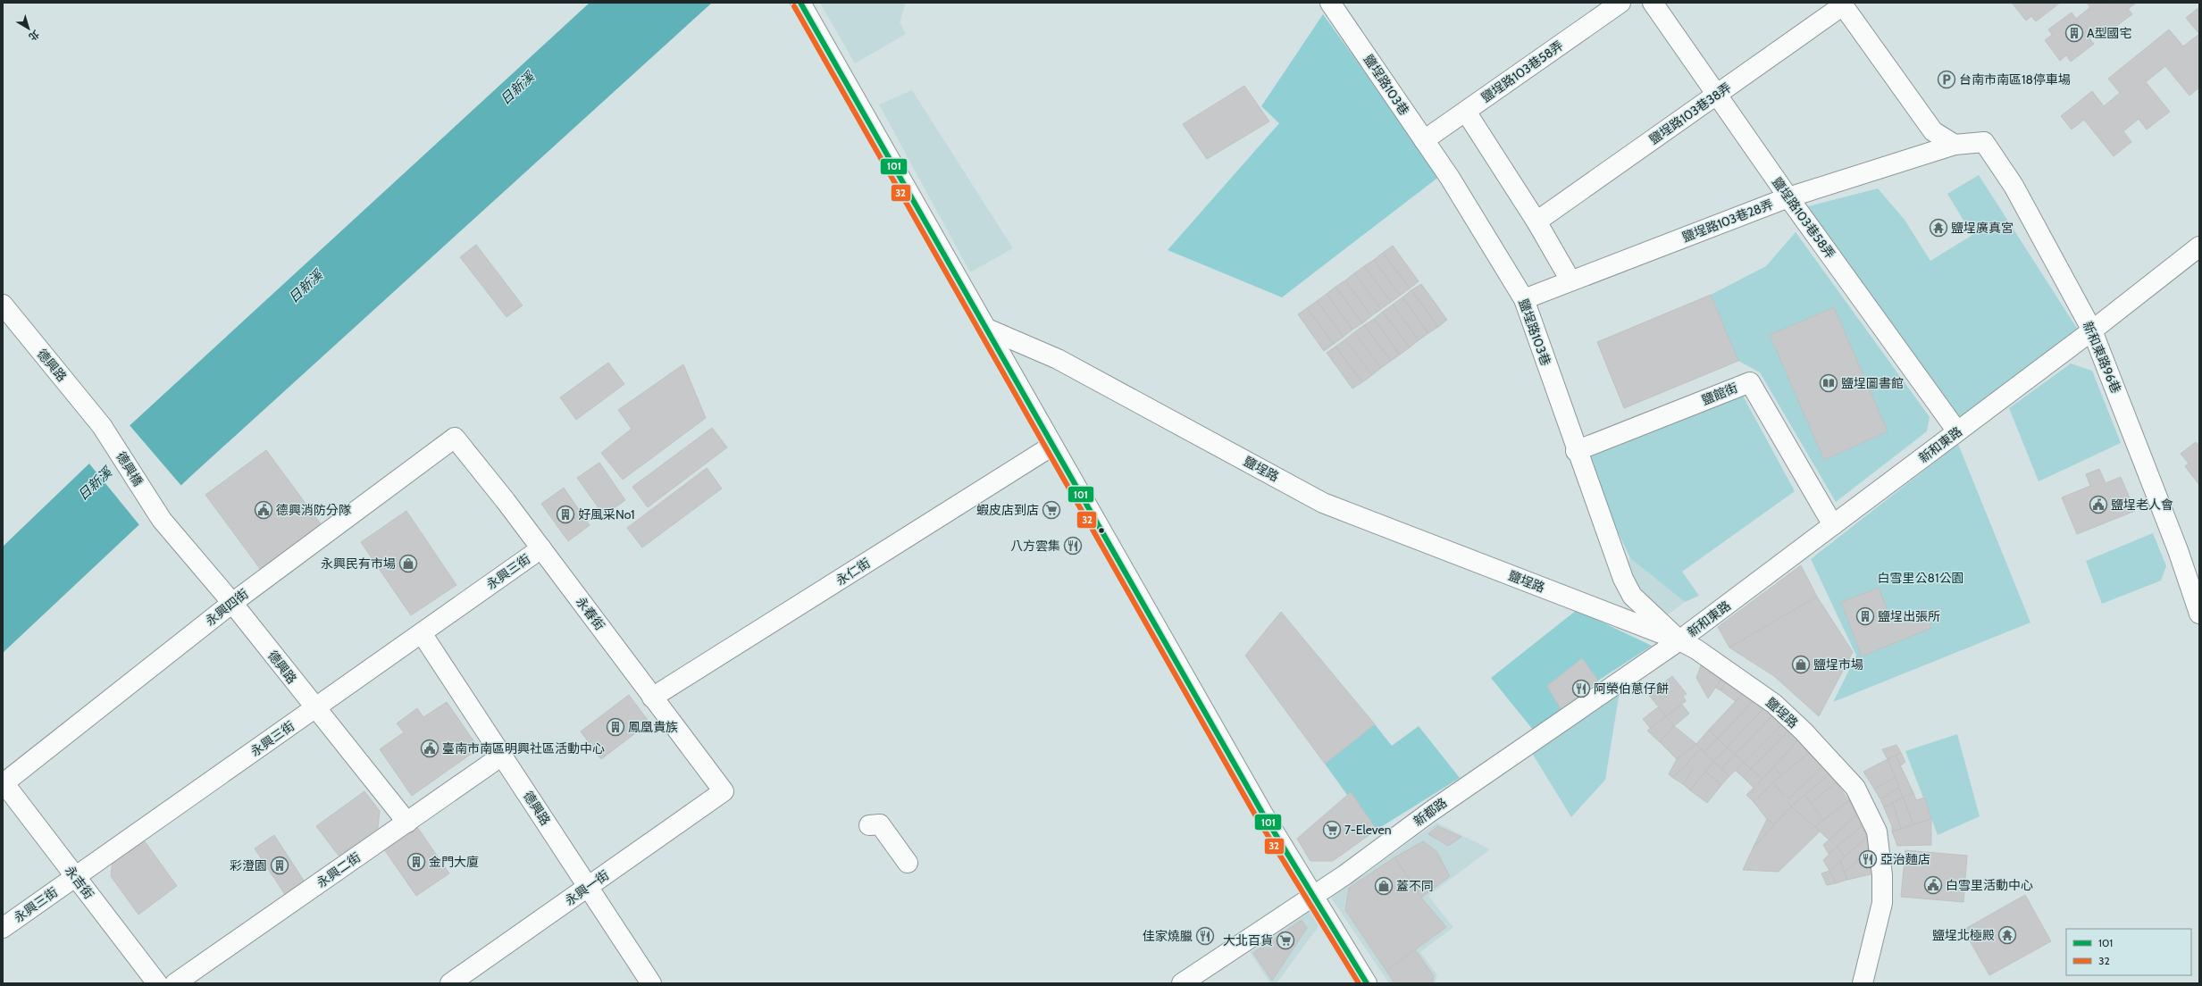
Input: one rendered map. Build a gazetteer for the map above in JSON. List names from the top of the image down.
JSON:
{
  "streets": {
    "street": [
      "鹽埕路103巷58弄",
      "鹽埕路103巷",
      "鹽埕路103巷38弄",
      "鹽埕路103巷28弄",
      "新和東路96巷",
      "德興路",
      "鹽館街",
      "新和東路",
      "德興橋",
      "鹽埕路",
      "永興三街",
      "永仁街",
      "永興四街",
      "永春街",
      "新都路",
      "永興二街",
      "永吉街",
      "永興一街"
    ]
  },
  "crossings": [
    ["鹽埕路103巷58弄", "鹽埕路103巷"],
    ["鹽埕路103巷58弄", "鹽埕路103巷38弄"],
    ["鹽埕路103巷58弄", "鹽埕路103巷28弄"],
    ["鹽埕路103巷58弄", "新和東路"],
    ["鹽埕路103巷", "鹽埕路103巷28弄"],
    ["鹽埕路103巷", "鹽館街"],
    ["鹽埕路103巷", "新和東路"],
    ["鹽埕路103巷", "鹽埕路"],
    ["鹽埕路103巷", "新都路"],
    ["鹽埕路103巷28弄", "新和東路96巷"],
    ["新和東路96巷", "新和東路"],
    ["德興路", "德興橋"],
    ["德興路", "永興三街"],
    ["德興路", "永興四街"],
    ["德興路", "永興二街"],
    ["德興路", "永興一街"],
    ["鹽館街", "新和東路"],
    ["新和東路", "鹽埕路"],
    ["新和東路", "新都路"],
    ["鹽埕路", "新都路"],
    ["永興三街", "永春街"],
    ["永興三街", "永吉街"],
    ["永仁街", "永春街"],
    ["永興四街", "永春街"],
    ["永興四街", "永吉街"],
    ["永春街", "永興一街"]
  ],
  "water": ["日新溪"],
  "parks": ["白雪里公81公園"],
  "places": {
    "building": [
      "A型國宅",
      "好風采No1",
      "鹽埕出張所",
      "鳳凰貴族",
      "金門大廈",
      "彩澄園"
    ],
    "parking": ["台南市南區18停車場"],
    "temple": ["鹽埕廣真宮", "鹽埕北極殿"],
    "library": ["鹽埕圖書館"],
    "public building": [
      "鹽埕老人會",
      "德興消防分隊",
      "臺南市南區明興社區活動中心",
      "白雪里活動中心"
    ],
    "supermarket": ["蝦皮店到店", "7-Eleven", "大北百貨"],
    "restaurant": [
      "八方雲集",
      "阿榮伯蔥仔餅",
      "亞治麵店",
      "佳家燒臘"
    ],
    "shop": ["永興民有市場", "鹽埕市場", "蓋不同"]
  },
  "lines": ["transit line 101", "transit line 32"],
  "legend": ["101", "32"],
  "north": "bottom right"
}
